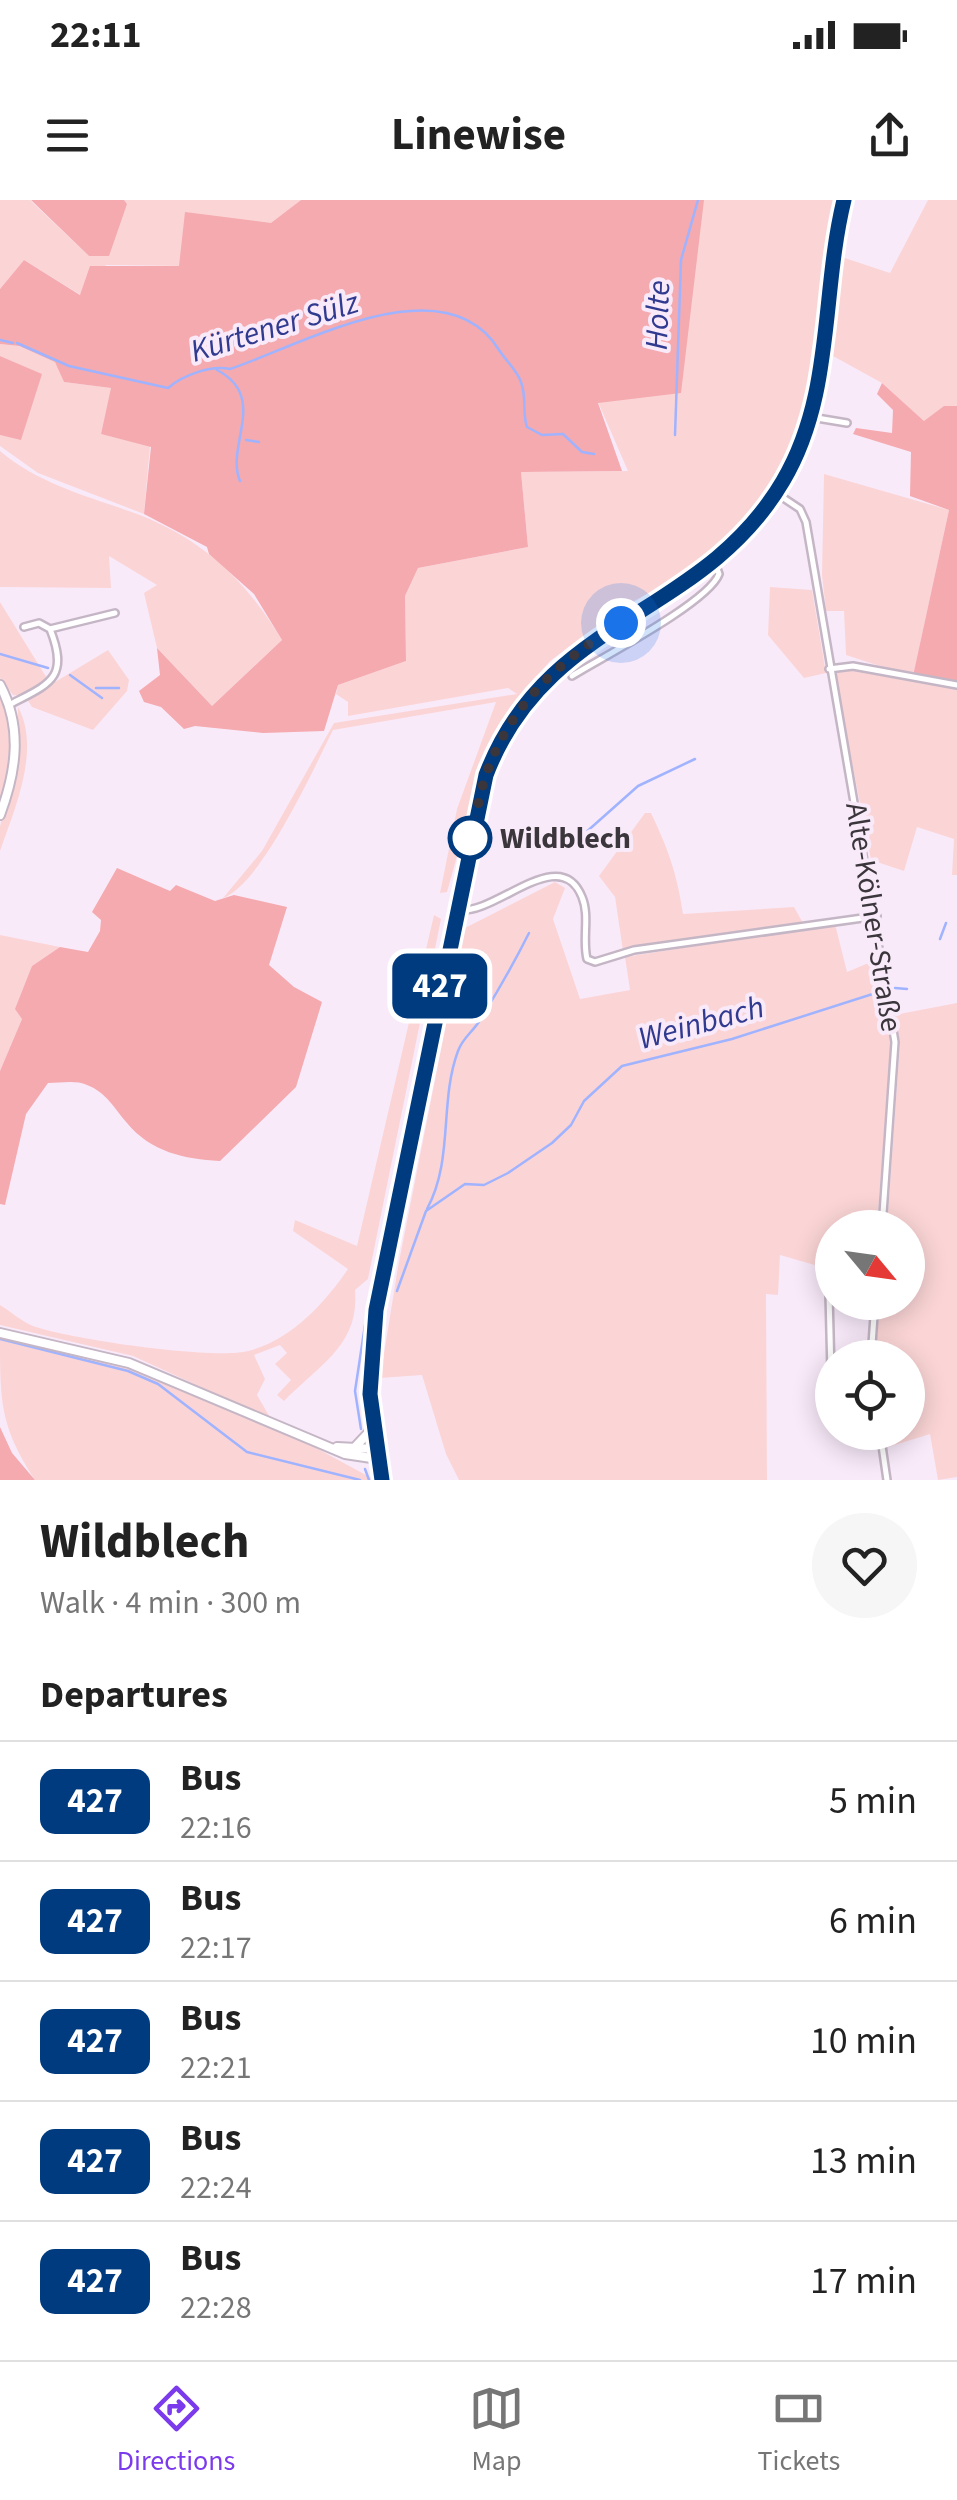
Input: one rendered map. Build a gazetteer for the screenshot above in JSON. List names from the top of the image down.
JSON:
{
  "streets": {
    "street": ["Alte-Kölner-Straße"]
  },
  "water": ["Holte", "Kürtener Sülz", "Weinbach"],
  "places": ["Wildblech"],
  "lines": ["bus line 427"],
  "north": "bottom right",
  "page": {
    "status": "22:11",
    "header": "Linewise",
    "on_map": "427",
    "heading": [
      ["Wildblech", "Walk · 4 min · 300 m"],
      "Departures"
    ],
    "list": [
      {
        "mark": "427",
        "name": "Bus",
        "note": "22:16",
        "value": "5 min"
      },
      {
        "mark": "427",
        "name": "Bus",
        "note": "22:17",
        "value": "6 min"
      },
      {
        "mark": "427",
        "name": "Bus",
        "note": "22:21",
        "value": "10 min"
      },
      {
        "mark": "427",
        "name": "Bus",
        "note": "22:24",
        "value": "13 min"
      },
      {
        "mark": "427",
        "name": "Bus",
        "note": "22:28",
        "value": "17 min"
      }
    ],
    "tabs": ["Directions", "Map", "Tickets"]
  }
}
